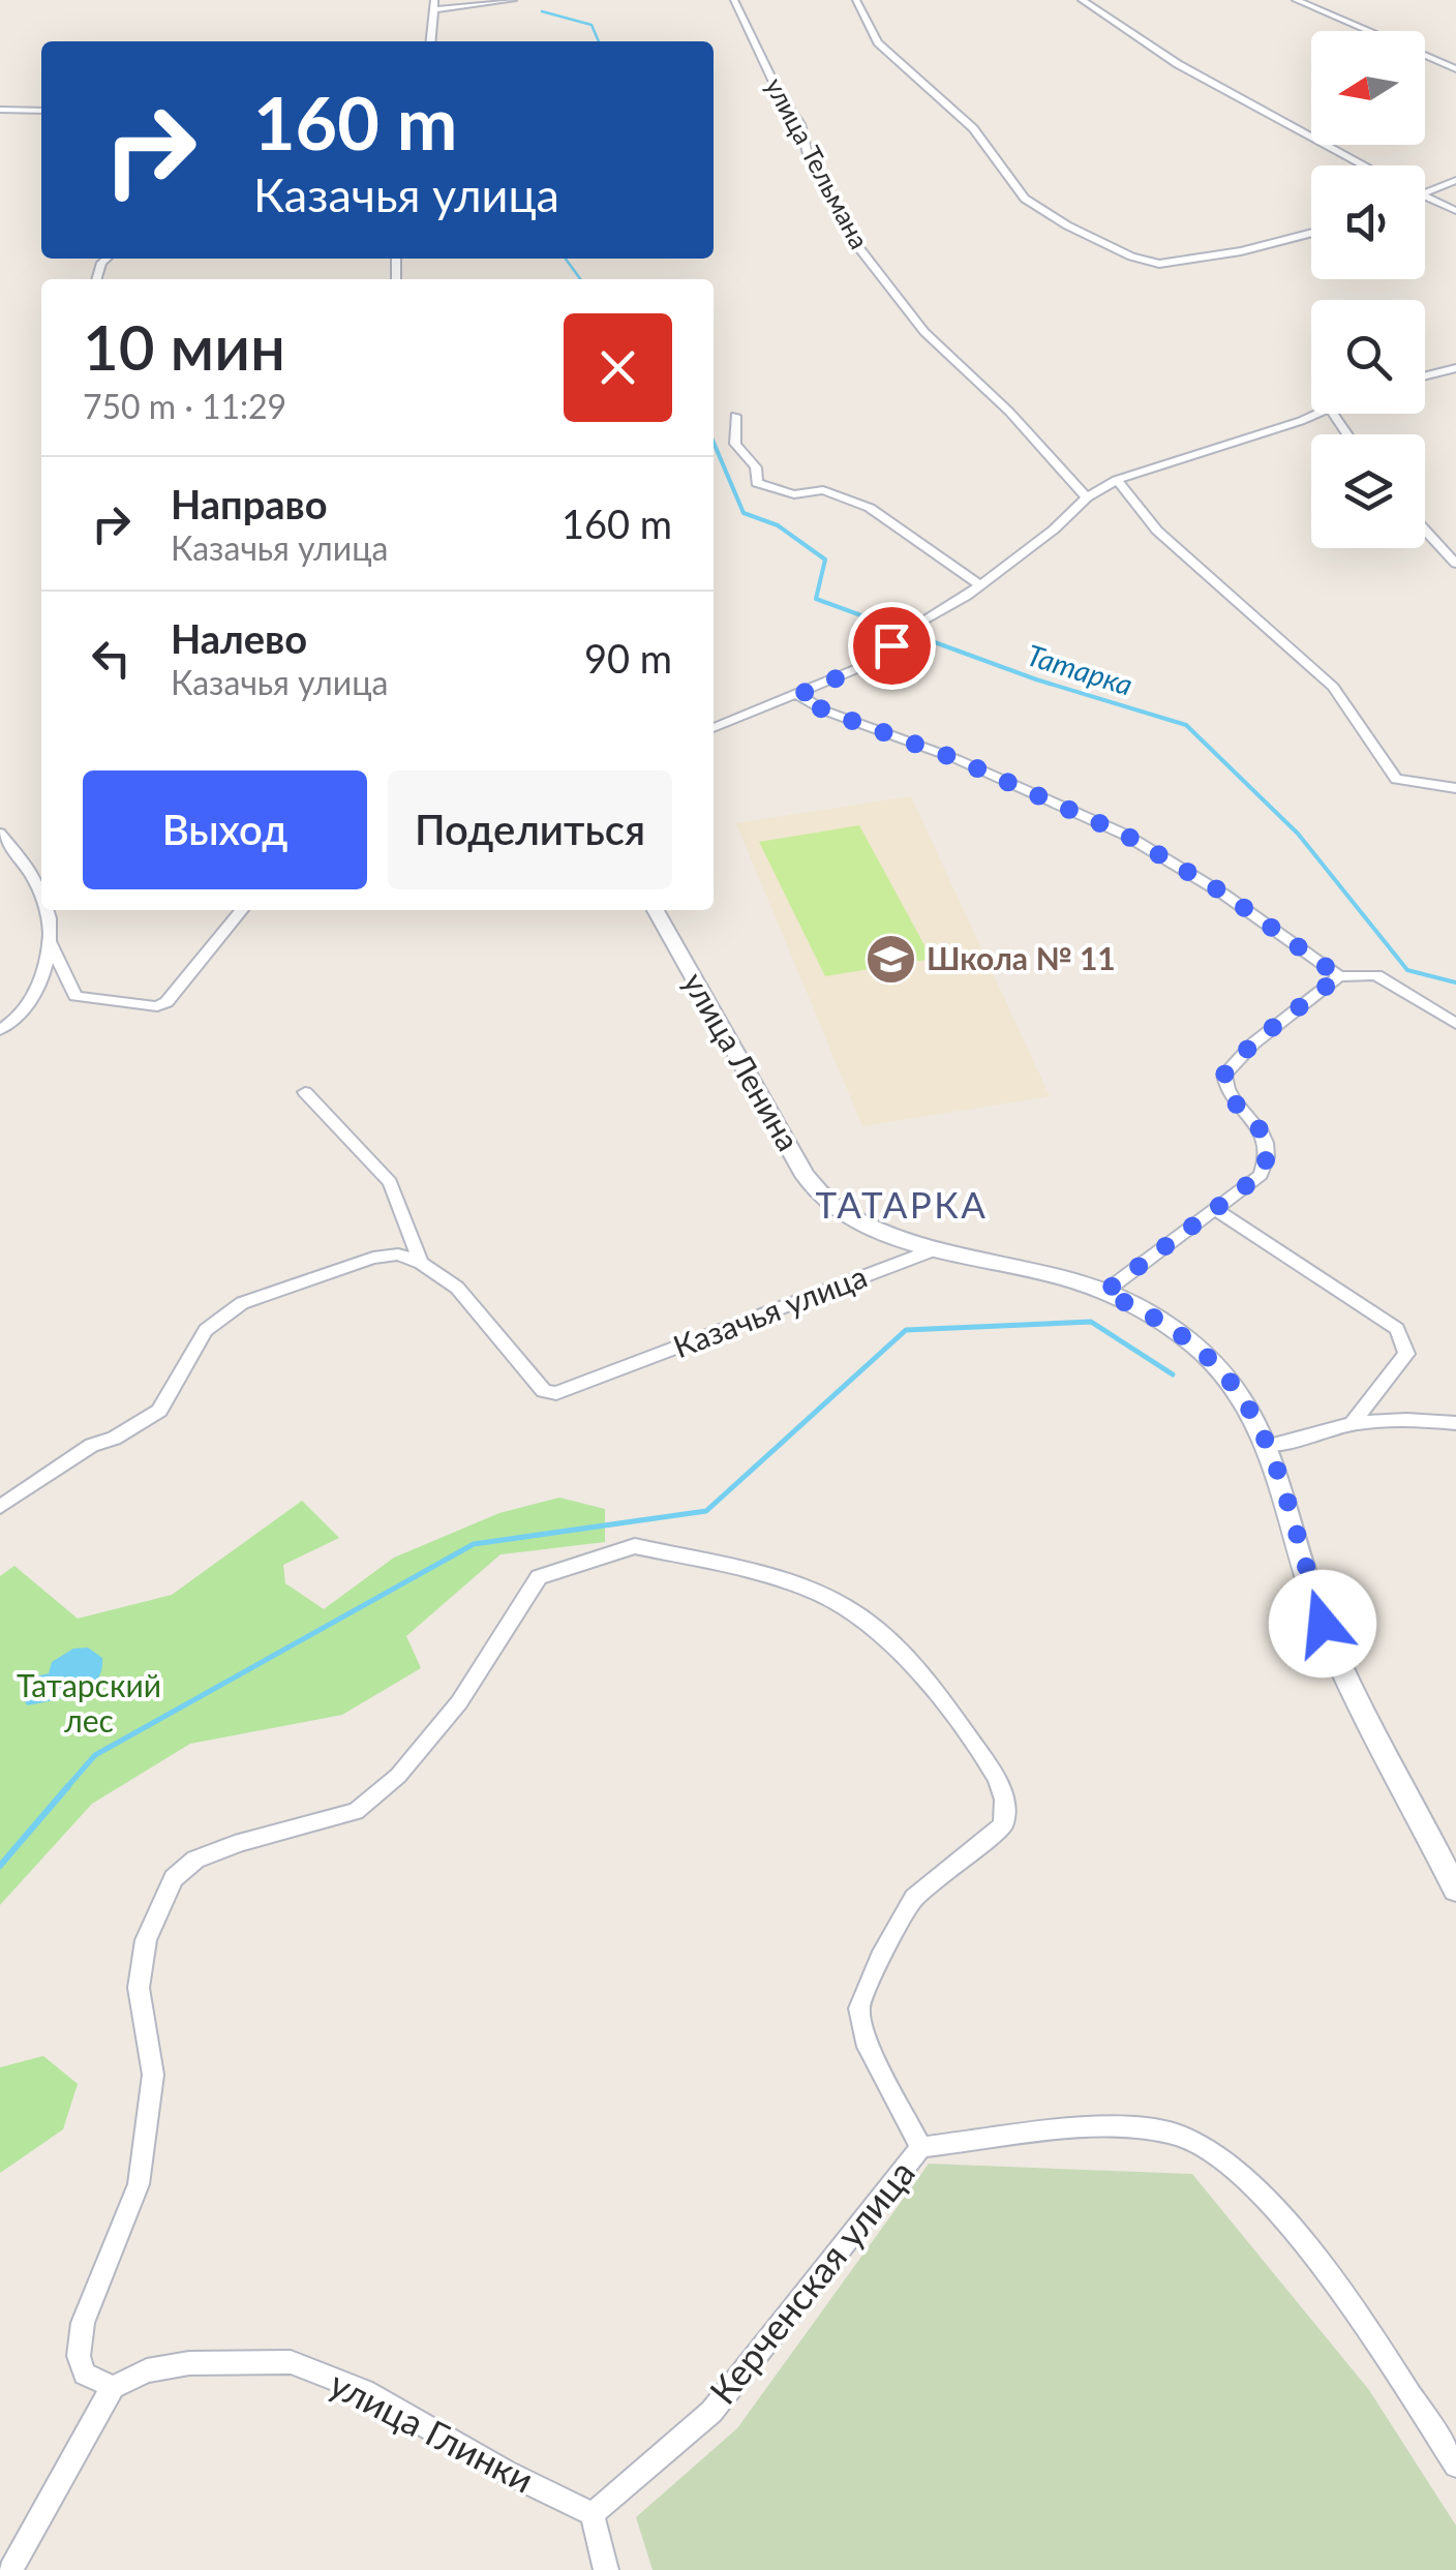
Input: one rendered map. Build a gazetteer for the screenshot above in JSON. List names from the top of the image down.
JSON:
{
  "streets": {
    "street": [
      "улица Тельмана",
      "улица Ленина",
      "Казачья улица",
      "Керченская улица",
      "улица Глинки"
    ]
  },
  "crossings": [
    ["улица Ленина", "Казачья улица"],
    ["Керченская улица", "улица Глинки"]
  ],
  "districts": ["ТАТАРКА"],
  "water": ["Татарка"],
  "parks": ["Татарский лес"],
  "places": {
    "school or university": ["Школа № 11"]
  },
  "north": "left",
  "page": {
    "turn": ["160 m", "Казачья улица"],
    "heading": ["10 мин", "750 m · 11:29"],
    "list": [
      {
        "name": "Направо",
        "note": "Казачья улица",
        "value": "160 m"
      },
      {
        "name": "Налево",
        "note": "Казачья улица",
        "value": "90 m"
      }
    ],
    "buttons": ["Выход", "Поделиться"]
  }
}
